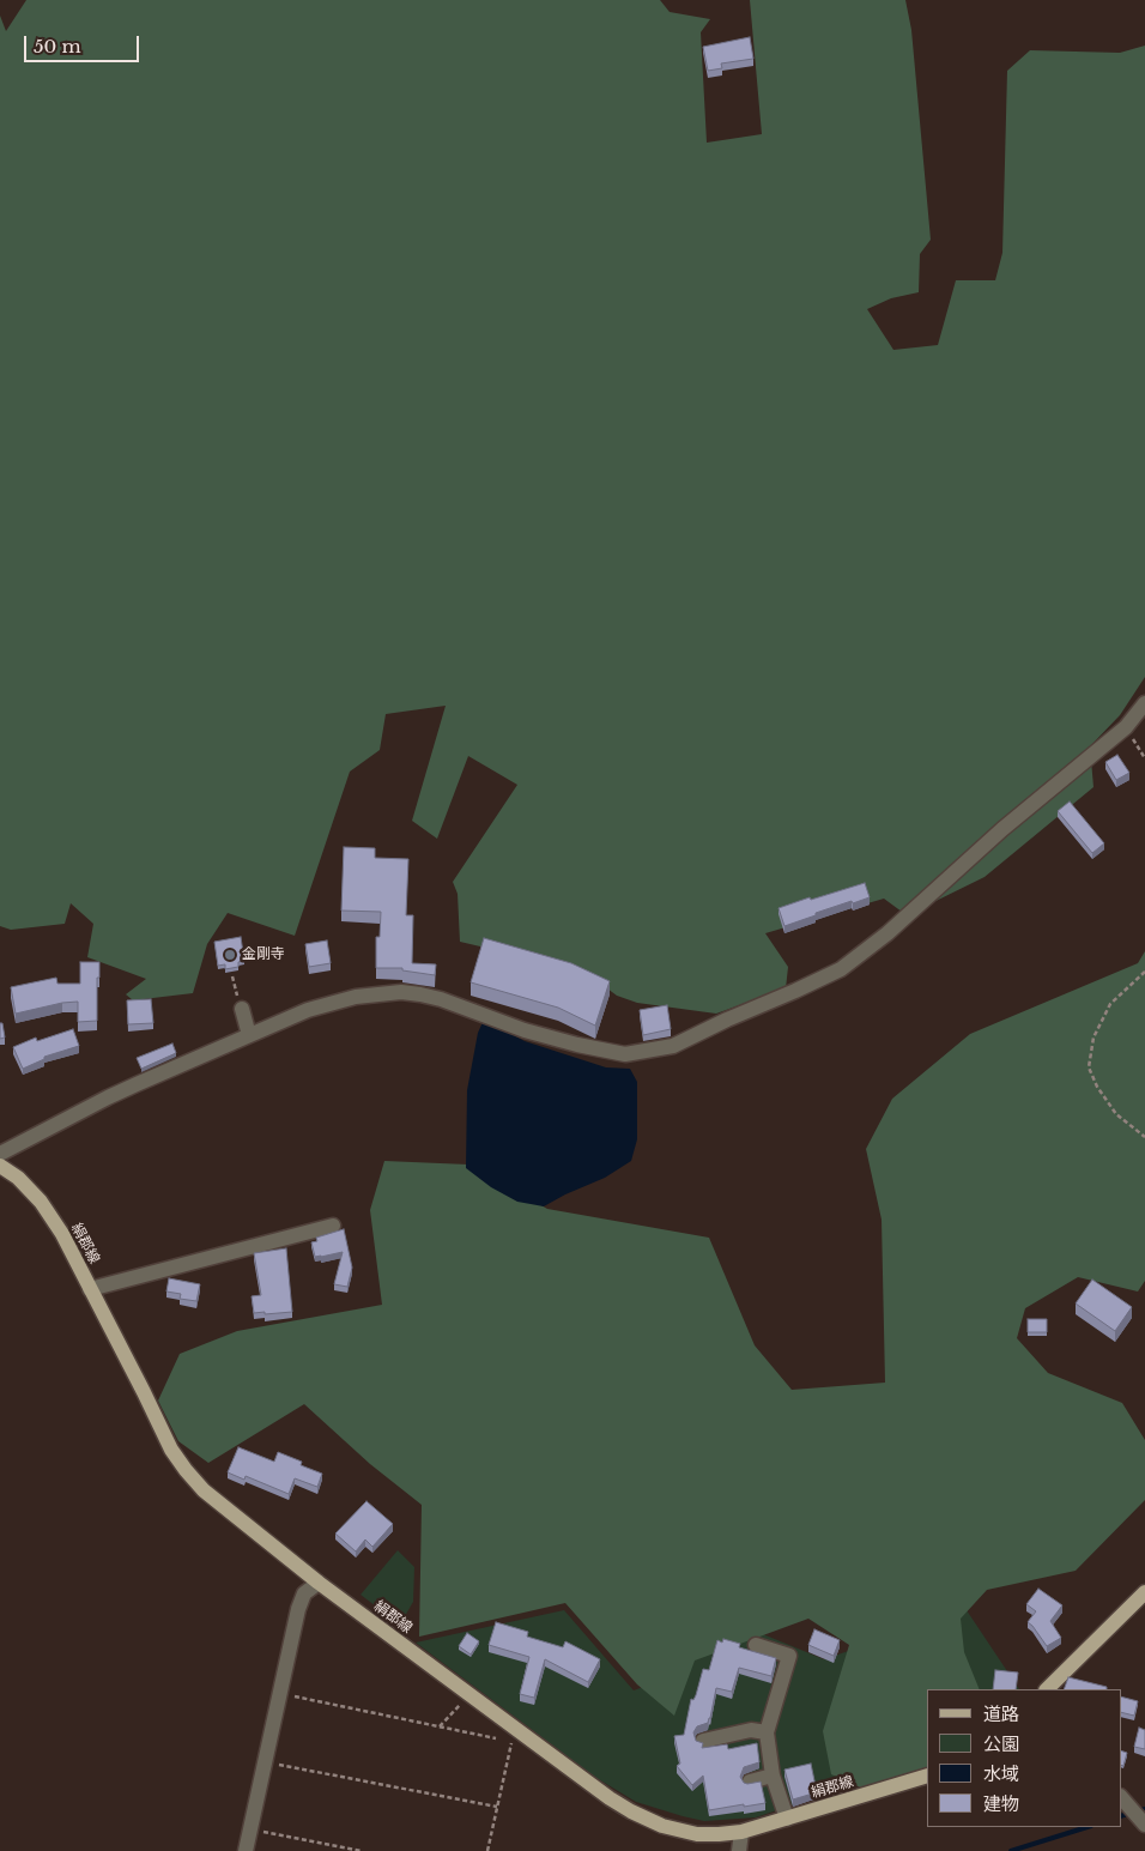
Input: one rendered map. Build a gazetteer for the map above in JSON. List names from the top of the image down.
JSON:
{
  "streets": {
    "main road": ["絹郡線"]
  },
  "places": ["金剛寺"],
  "legend": [
    "道路",
    "公園",
    "水域",
    "建物"
  ],
  "scale_bar": "50 m"
}
